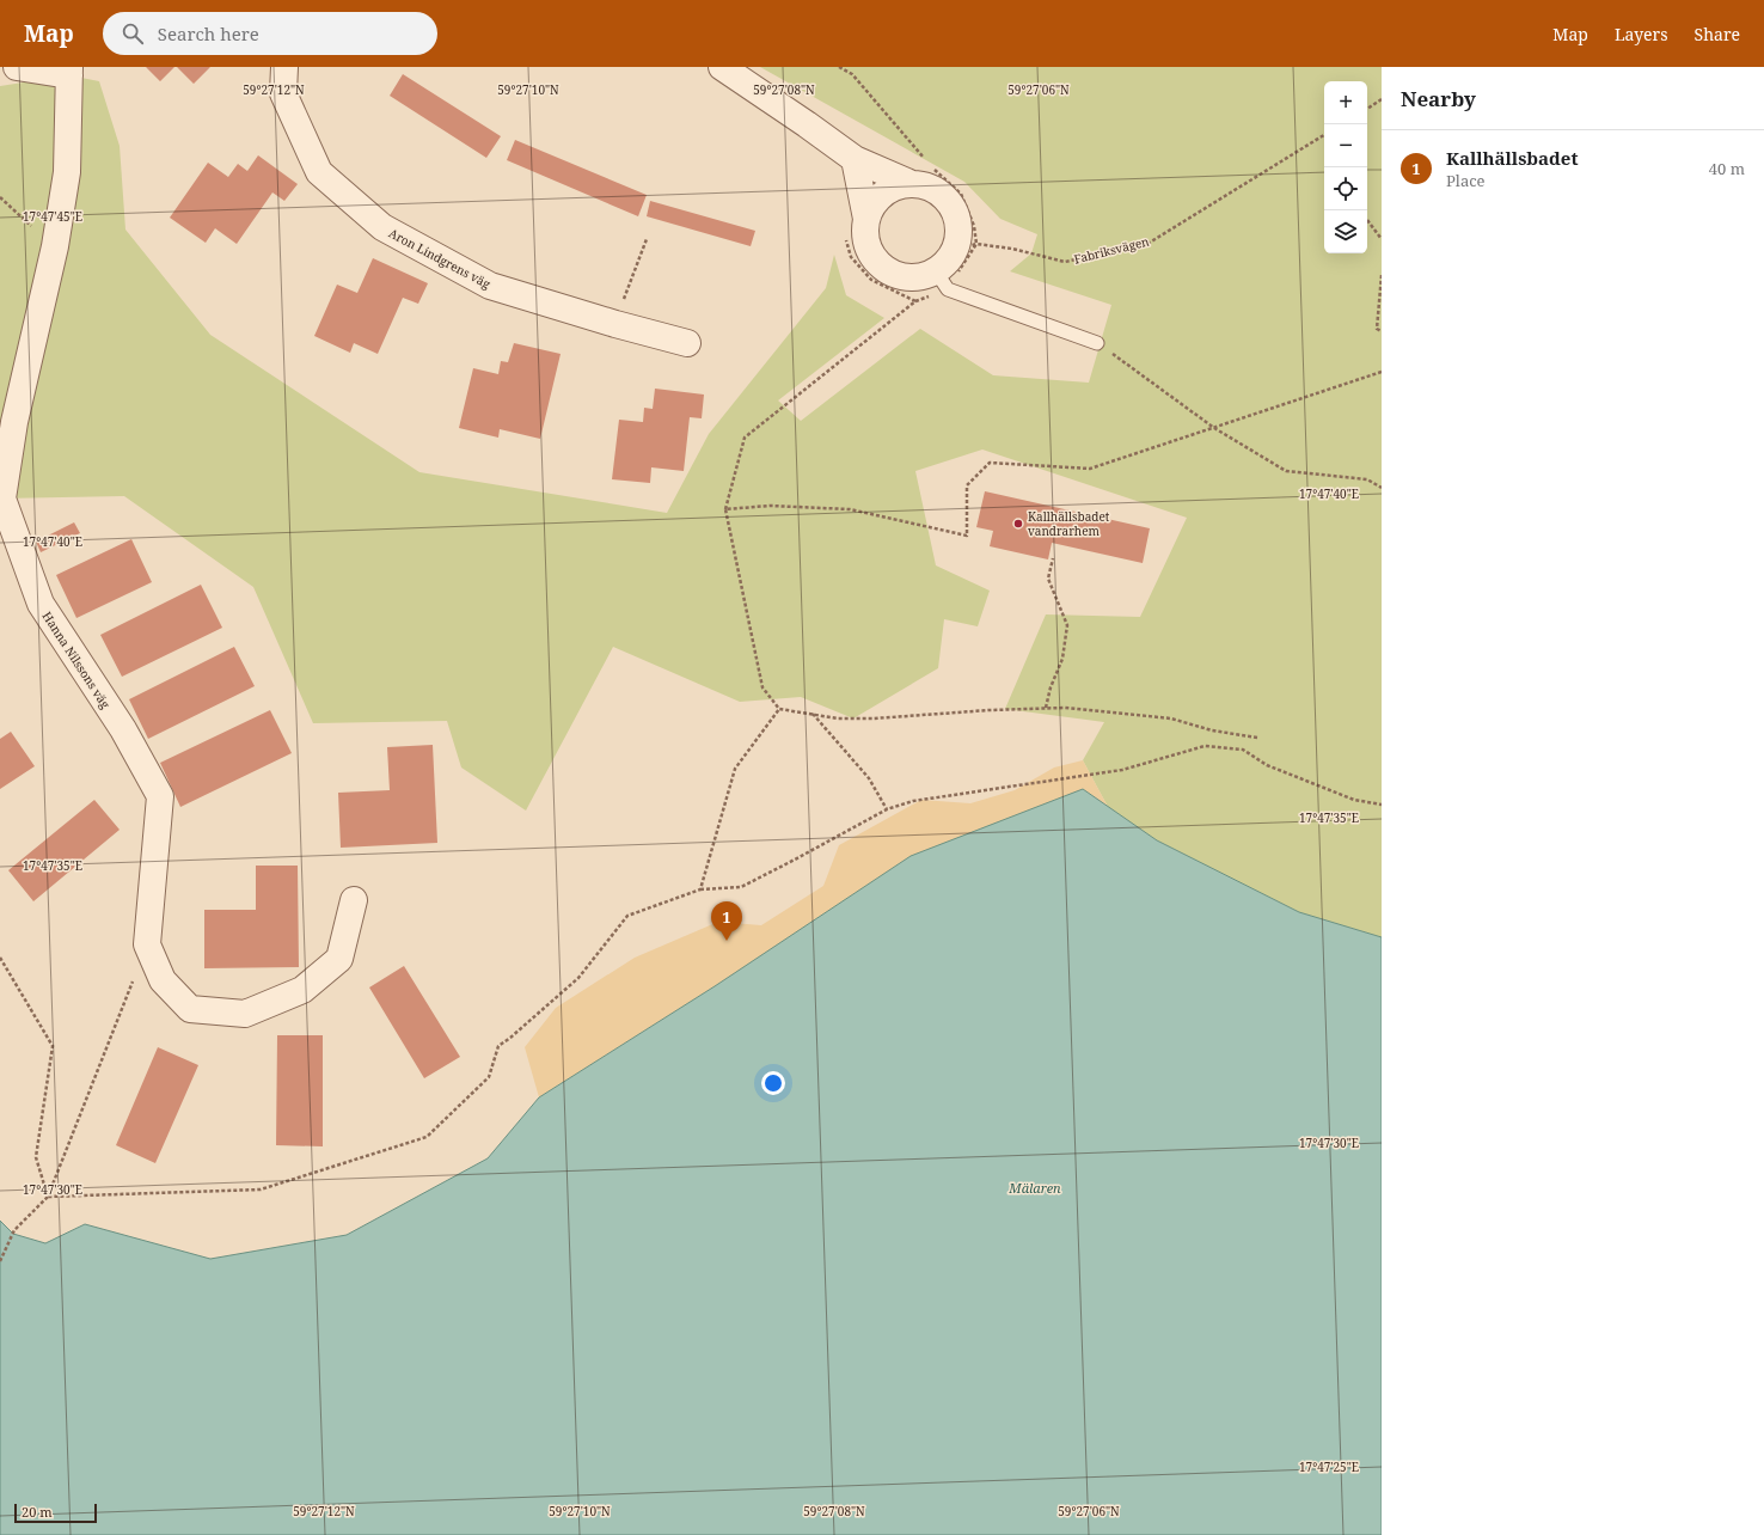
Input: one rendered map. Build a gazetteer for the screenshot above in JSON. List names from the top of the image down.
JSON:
{
  "streets": {
    "street": ["Aron Lindgrens väg", "Hanna Nilssons väg"],
    "path": ["Fabriksvägen"]
  },
  "water": ["Mälaren"],
  "places": ["Kallhällsbadet vandrarhem"],
  "scale_bar": "20 m",
  "page": {
    "header": "Map",
    "search": "Search here",
    "nav": ["Map", "Layers", "Share"],
    "heading": "Nearby",
    "map_buttons": ["+", "−"],
    "list": [
      {
        "mark": "1",
        "name": "Kallhällsbadet",
        "note": "Place",
        "value": "40 m"
      }
    ],
    "pins": "1",
    "scale": "20 m"
  },
  "coordinates": [
    "59°27'12\"N",
    "59°27'10\"N",
    "59°27'08\"N",
    "59°27'06\"N",
    "17°47'45\"E",
    "17°47'40\"E",
    "17°47'35\"E",
    "17°47'30\"E",
    "17°47'25\"E"
  ]
}
